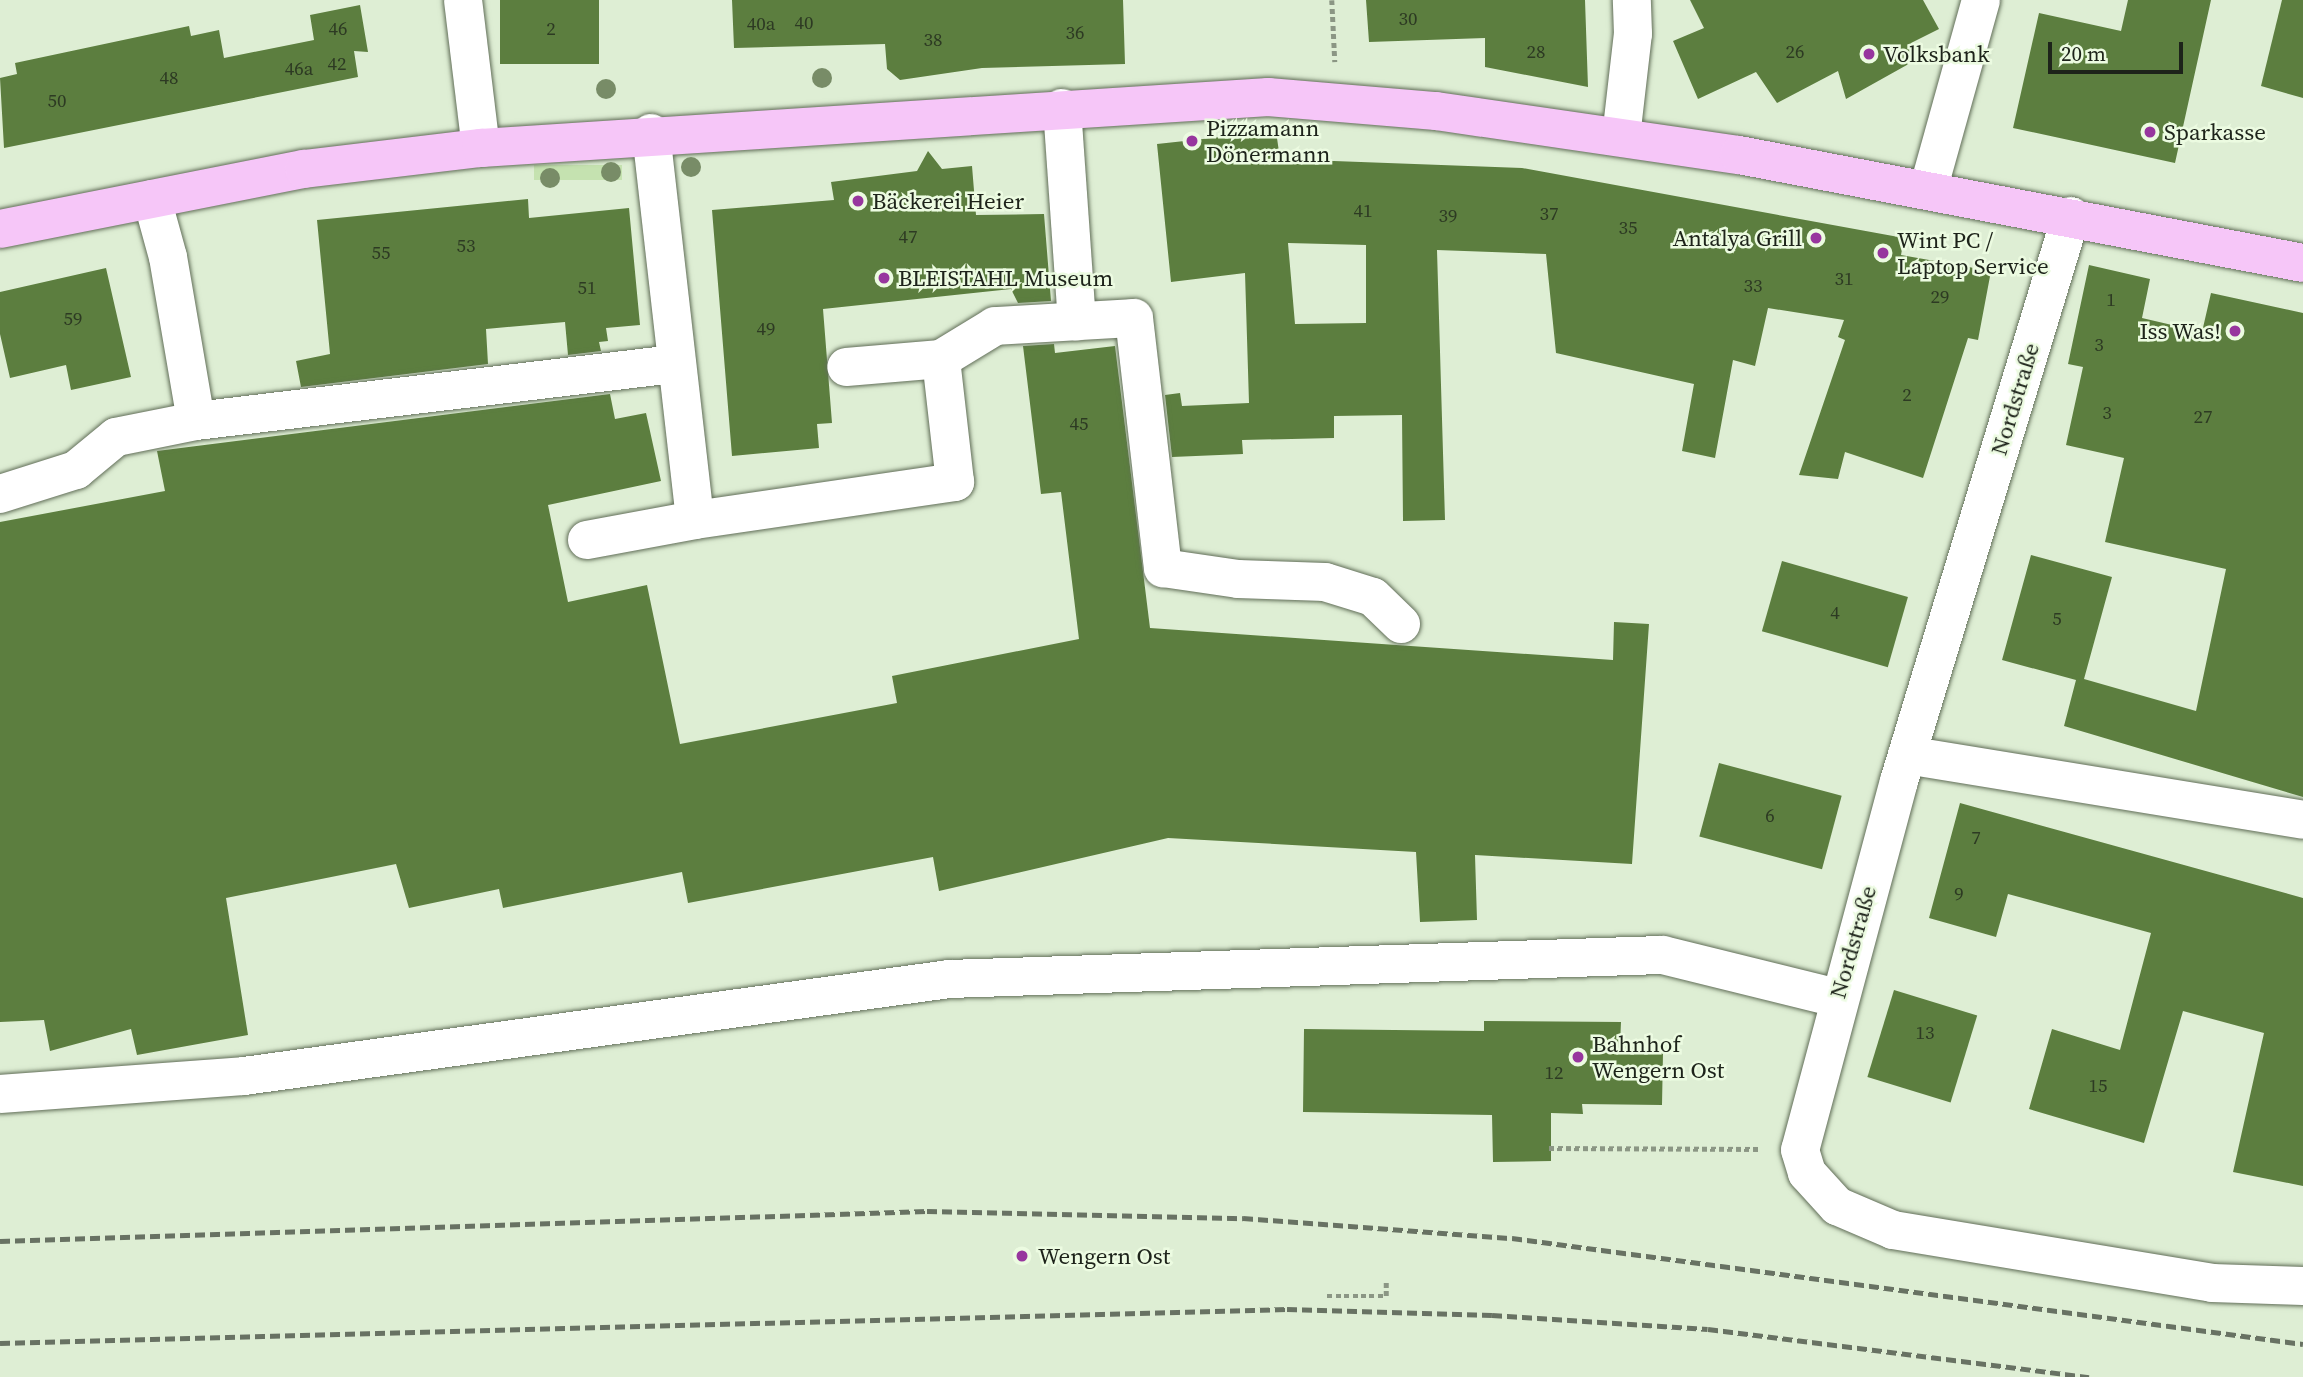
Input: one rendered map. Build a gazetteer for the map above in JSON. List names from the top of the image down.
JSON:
{
  "streets": {
    "street": ["Nordstraße"]
  },
  "places": [
    "Volksbank",
    "Sparkasse",
    "Pizzamann Dönermann",
    "Bäckerei Heier",
    "Antalya Grill",
    "Wint PC / Laptop Service",
    "BLEISTAHL Museum",
    "Iss Was!",
    "Bahnhof Wengern Ost",
    "Wengern Ost"
  ],
  "house_numbers": [
    "30",
    "40",
    "40a",
    "46",
    "2",
    "36",
    "38",
    "28",
    "26",
    "42",
    "46a",
    "48",
    "50",
    "41",
    "37",
    "39",
    "35",
    "47",
    "53",
    "55",
    "31",
    "33",
    "51",
    "29",
    "1",
    "59",
    "49",
    "3",
    "2",
    "3",
    "27",
    "45",
    "4",
    "5",
    "6",
    "7",
    "9",
    "13",
    "12",
    "15"
  ],
  "scale_bar": "20 m"
}
